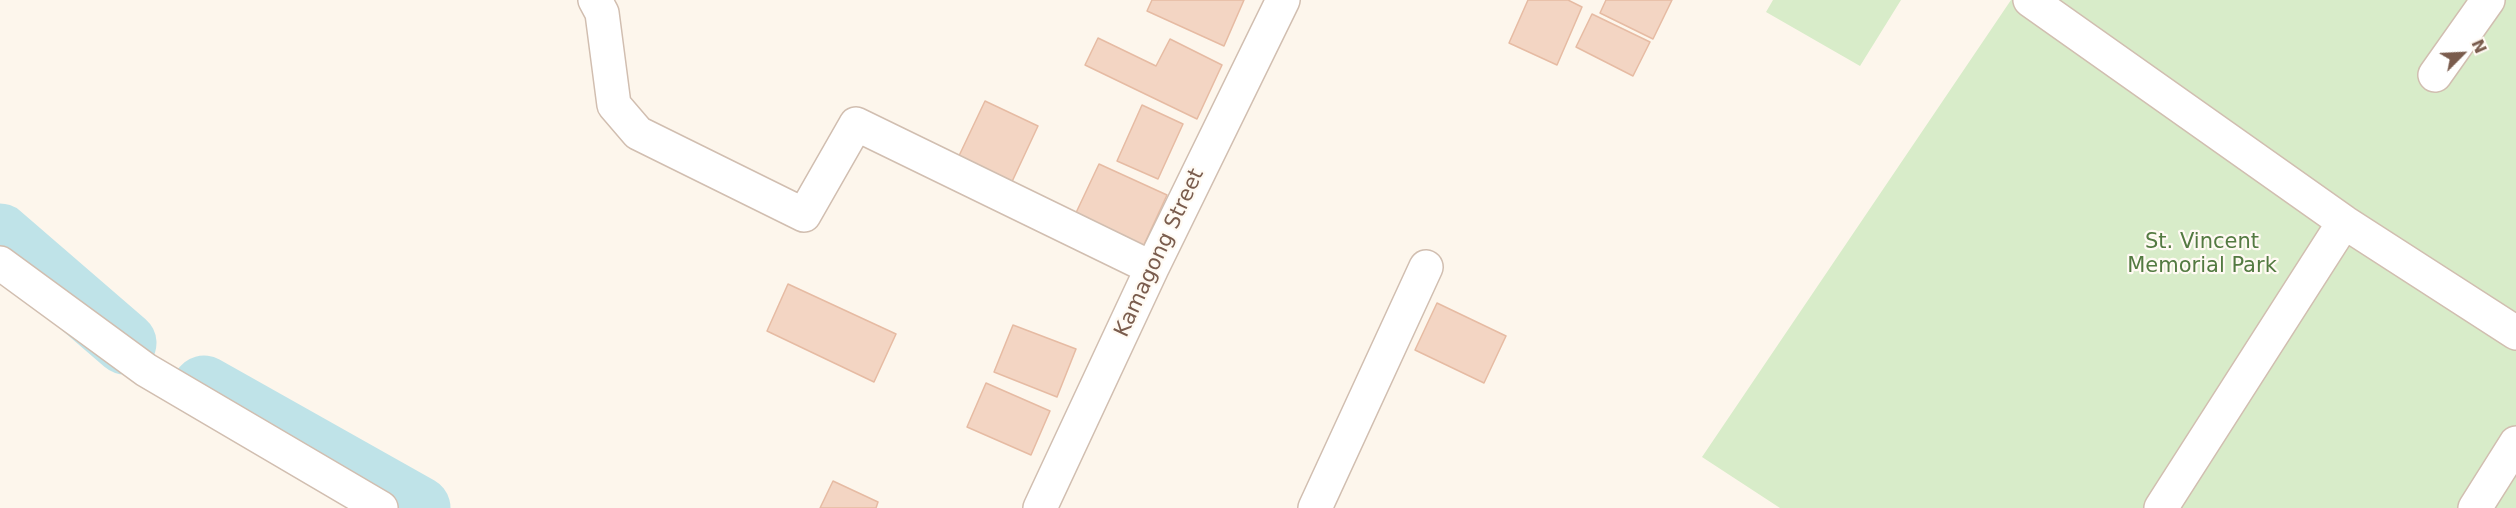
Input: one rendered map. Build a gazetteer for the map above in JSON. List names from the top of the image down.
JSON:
{
  "streets": {
    "street": ["Kamagong Street"]
  },
  "parks": ["St. Vincent Memorial Park"],
  "north": "top right"
}
